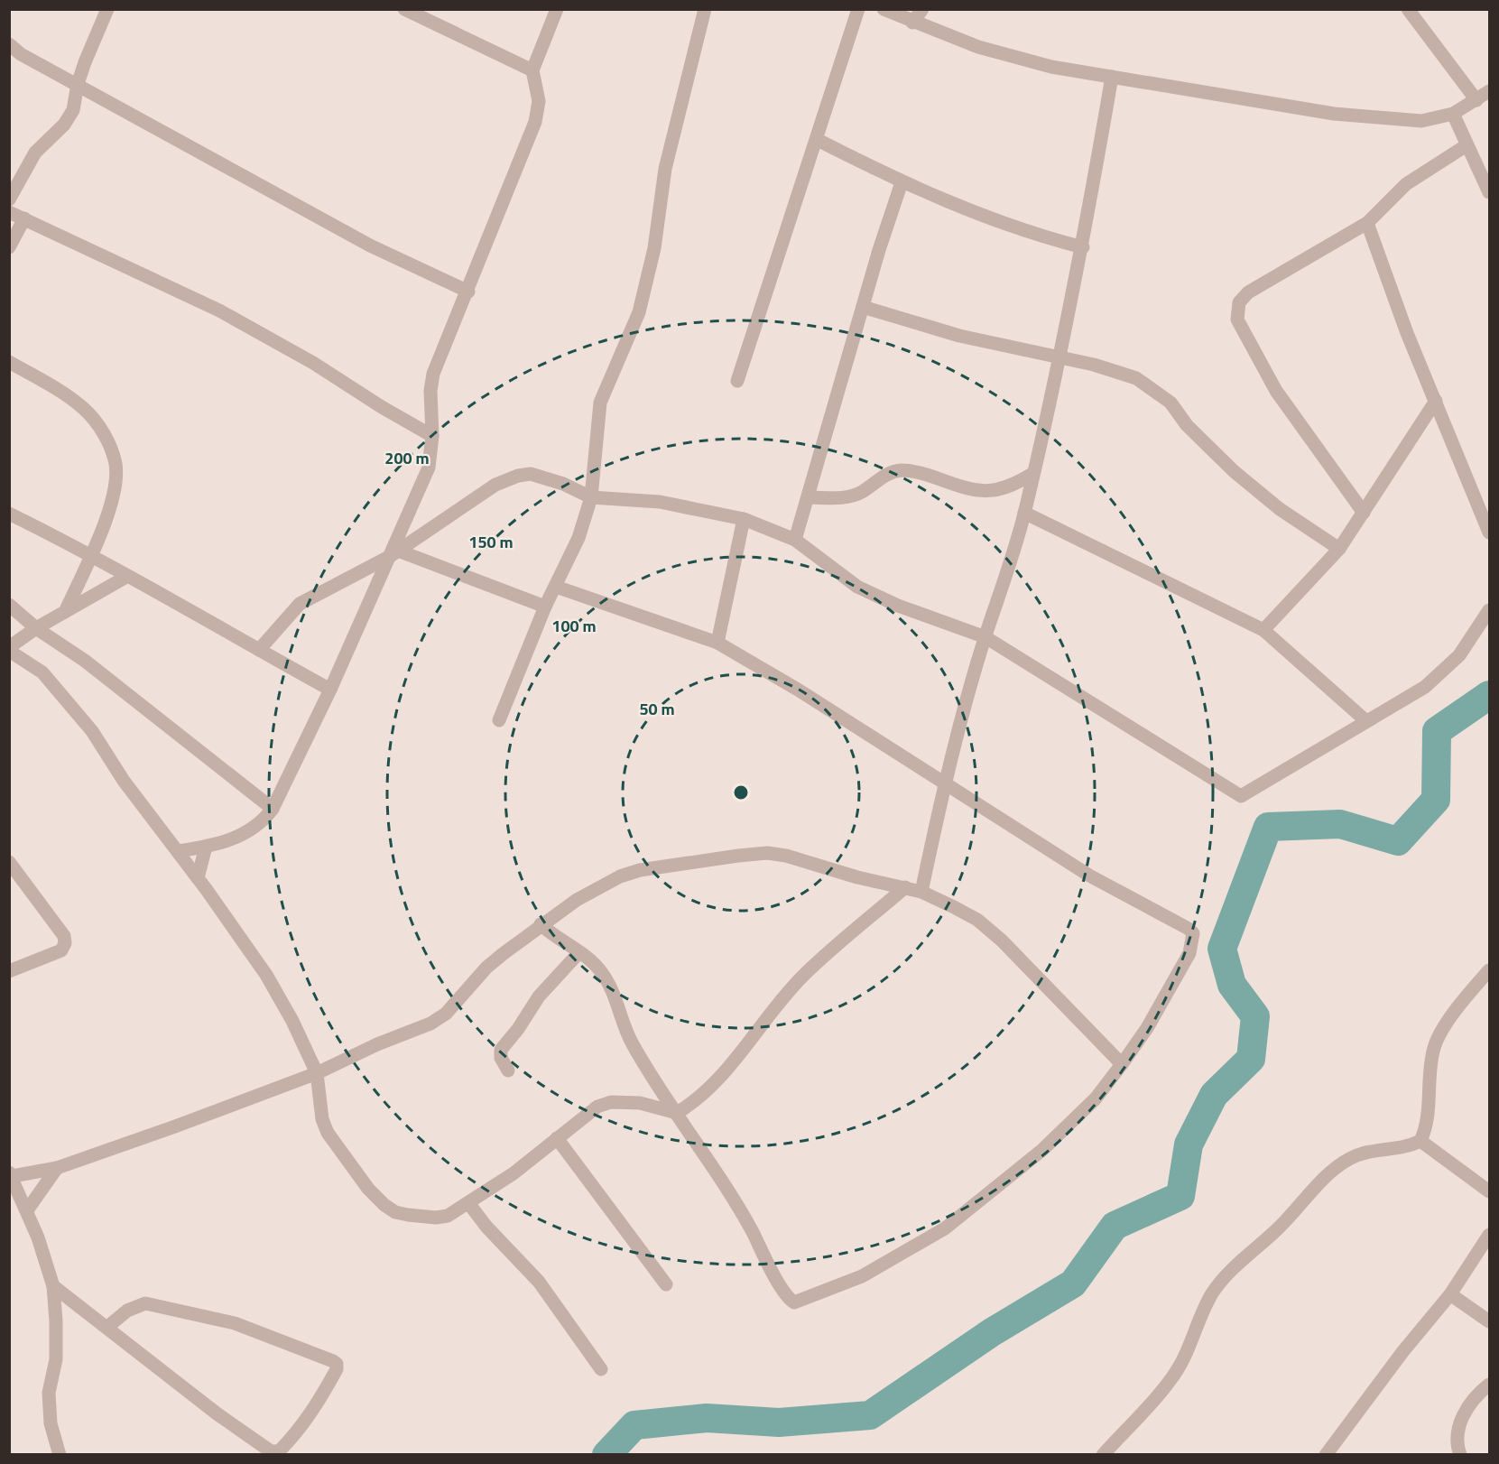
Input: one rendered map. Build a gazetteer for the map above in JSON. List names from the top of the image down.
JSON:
{
  "rings": [
    "200 m",
    "150 m",
    "100 m",
    "50 m"
  ]
}
